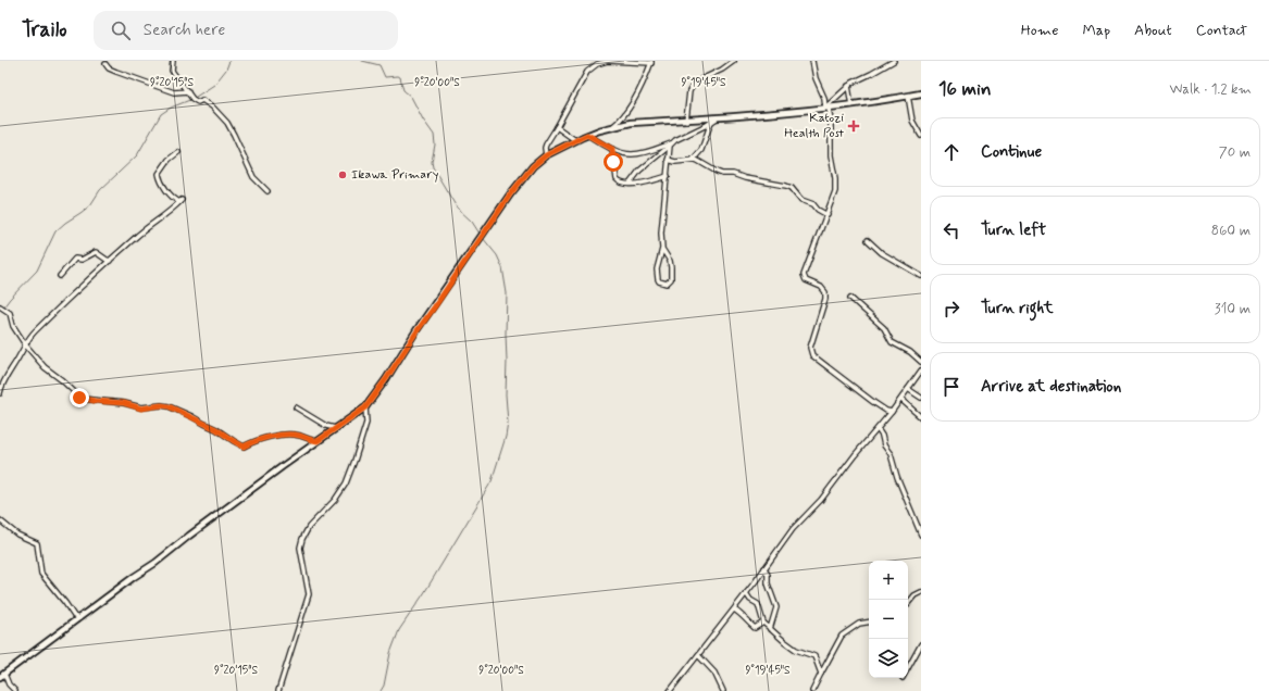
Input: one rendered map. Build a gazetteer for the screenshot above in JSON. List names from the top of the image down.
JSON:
{
  "places": {
    "health": ["Katozi Health Post"],
    "other": ["Ikawa Primary"]
  },
  "page": {
    "header": "Trailo",
    "search": "Search here",
    "nav": [
      "Home",
      "Map",
      "About",
      "Contact"
    ],
    "heading": ["16 min", "Walk · 1.2 km"],
    "list": [
      ["Continue", "70 m"],
      ["Turn left", "860 m"],
      ["Turn right", "310 m"],
      "Arrive at destination"
    ],
    "map_buttons": ["+", "−"]
  },
  "coordinates": ["9°20'15\"S", "9°20'00\"S", "9°19'45\"S"]
}
